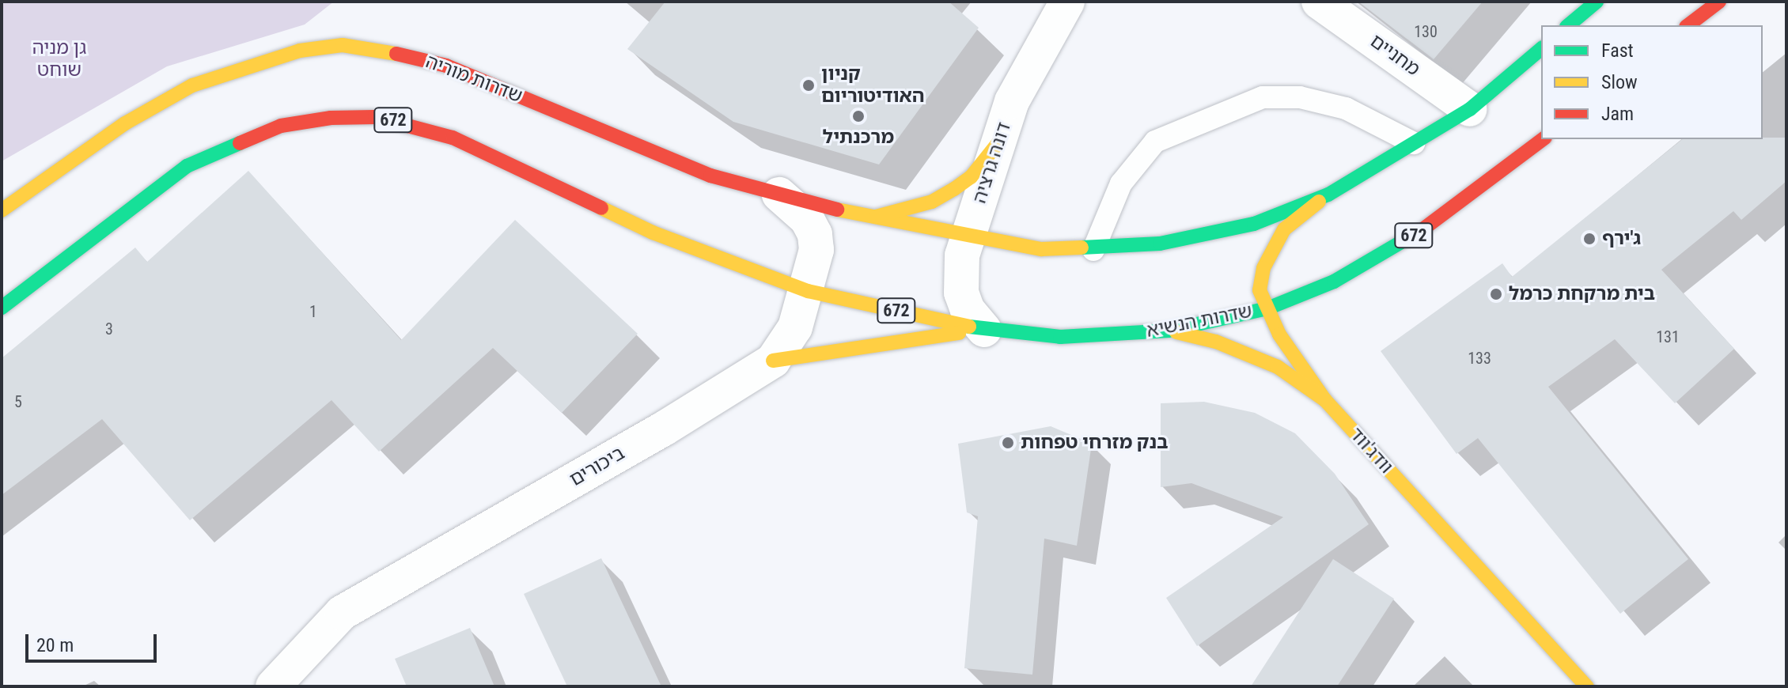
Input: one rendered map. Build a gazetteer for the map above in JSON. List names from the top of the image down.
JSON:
{
  "streets": {
    "main road": [
      "שדרות מוריה",
      "672",
      "שדרות הנשיא",
      "וודג'ווד"
    ],
    "street": ["מחניים", "דונה גרציה", "ביכורים"]
  },
  "crossings": [
    ["שדרות מוריה", "דונה גרציה"],
    ["שדרות מוריה", "ביכורים"],
    ["672", "שדרות הנשיא"],
    ["672", "ביכורים"],
    ["דונה גרציה", "שדרות הנשיא"],
    ["שדרות הנשיא", "וודג'ווד"],
    ["שדרות הנשיא", "ביכורים"]
  ],
  "parks": ["גן מניה שוחט"],
  "places": [
    "קניון האודיטוריום",
    "מרכנתיל",
    "ג'ירף",
    "בית מרקחת כרמל",
    "בנק מזרחי טפחות"
  ],
  "house_numbers": [
    "130",
    "1",
    "3",
    "131",
    "133",
    "5"
  ],
  "legend": ["Fast", "Slow", "Jam"],
  "scale_bar": "20 m"
}
